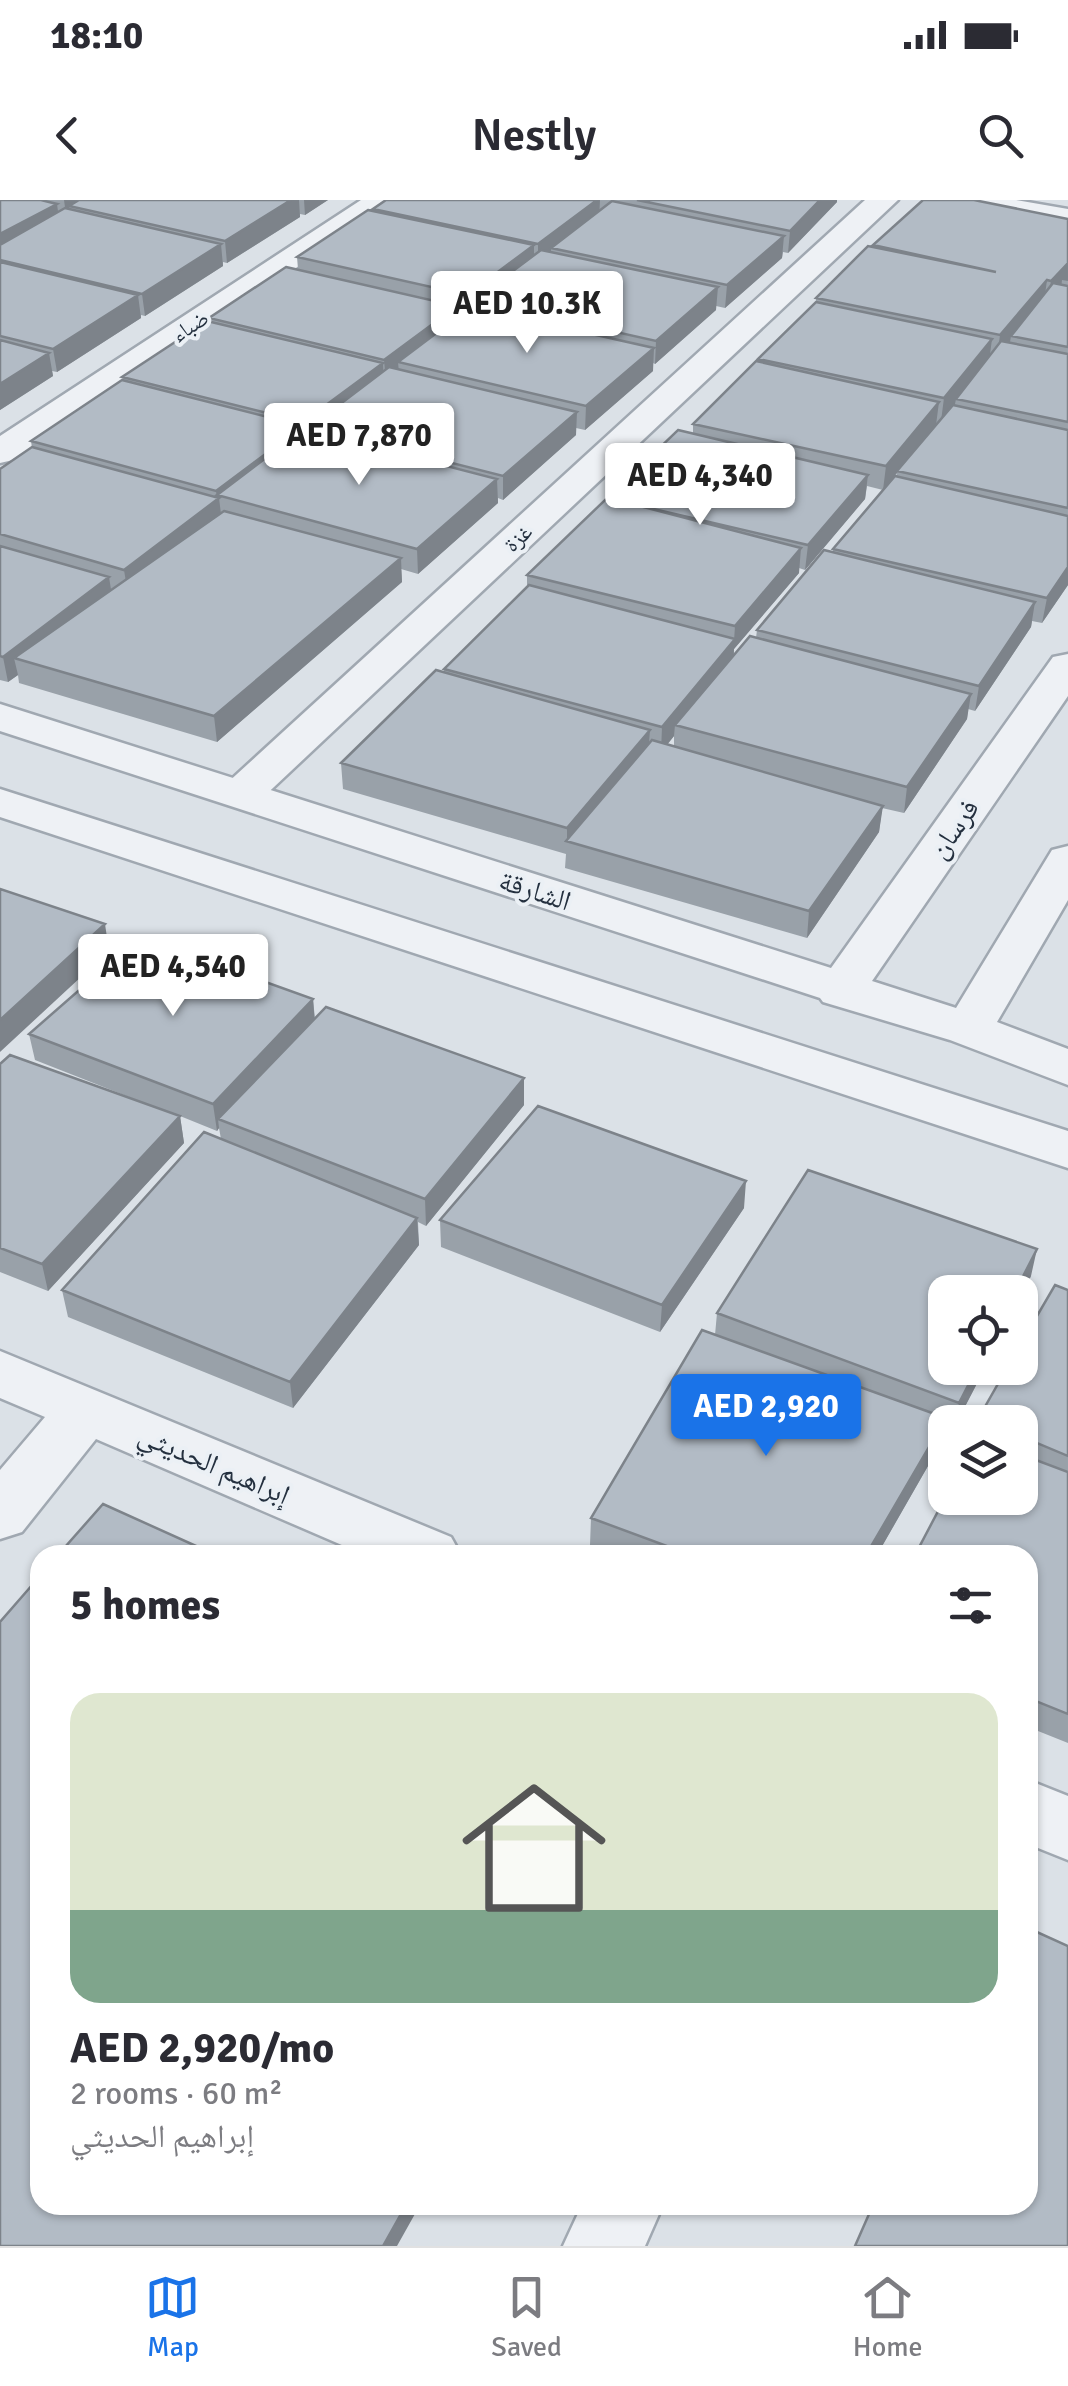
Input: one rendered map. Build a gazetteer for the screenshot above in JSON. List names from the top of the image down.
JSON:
{
  "streets": {
    "street": [
      "ضباء",
      "غزة",
      "فرسان",
      "الشارقة",
      "إبراهيم الحديثي"
    ]
  },
  "crossings": [
    ["غزة", "الشارقة"],
    ["فرسان", "الشارقة"]
  ],
  "page": {
    "status": "18:10",
    "header": "Nestly",
    "price": [
      "AED 10.3K",
      "AED 7,870",
      "AED 4,340",
      "AED 4,540",
      "AED 2,920"
    ],
    "heading": "5 homes",
    "list": [
      {
        "name": "AED 2,920/mo",
        "note": "2 rooms · 60 m² · إبراهيم الحديثي"
      }
    ],
    "tabs": ["Map", "Saved", "Home"]
  }
}
